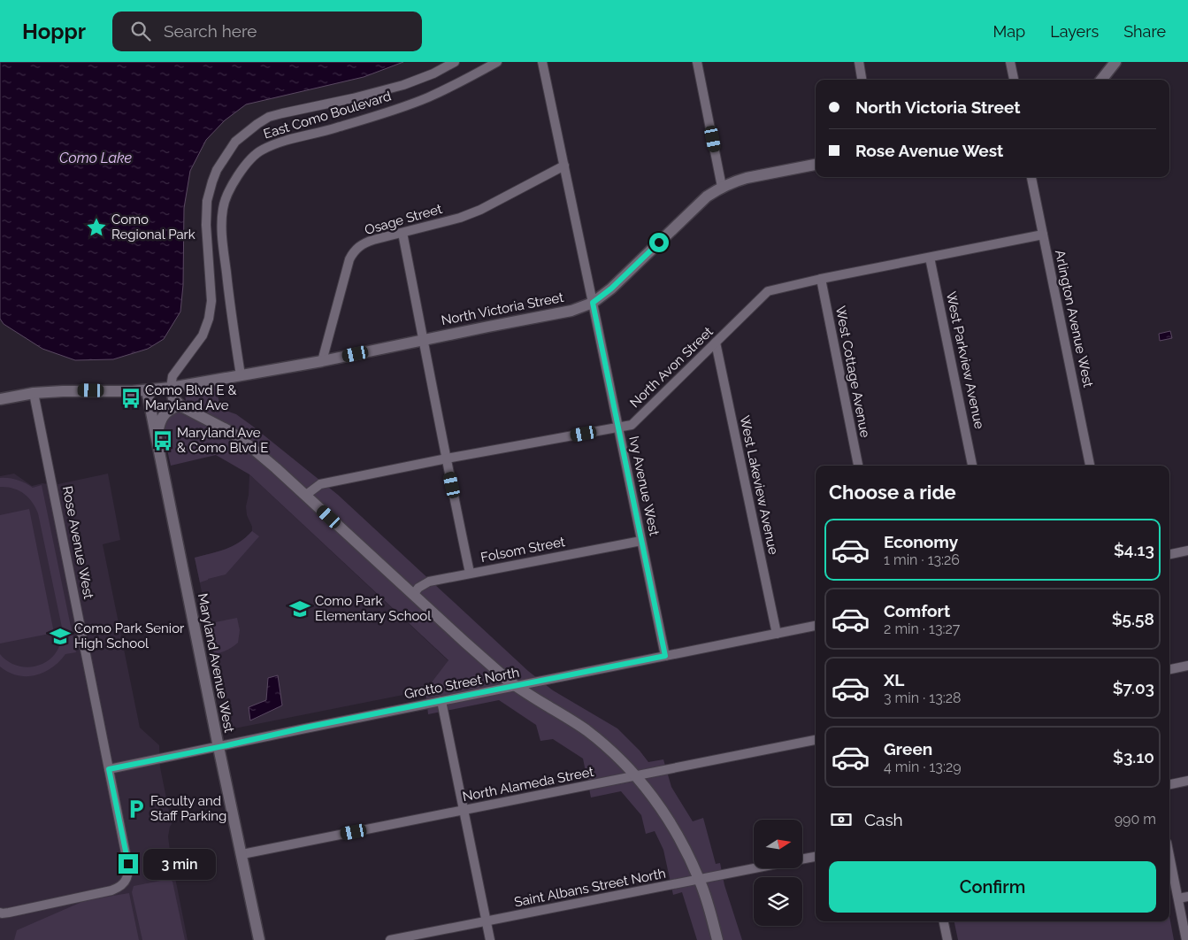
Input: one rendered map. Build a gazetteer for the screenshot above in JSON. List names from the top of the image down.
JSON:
{
  "streets": {
    "street": [
      "East Como Boulevard",
      "Osage Street",
      "North Victoria Street",
      "Arlington Avenue West",
      "West Parkview Avenue",
      "North Avon Street",
      "West Cottage Avenue",
      "West Lakeview Avenue",
      "Ivy Avenue West",
      "Rose Avenue West",
      "Folsom Street",
      "Maryland Avenue West",
      "Grotto Street North",
      "North Alameda Street",
      "Saint Albans Street North"
    ]
  },
  "crossings": [
    ["East Como Boulevard", "North Victoria Street"],
    ["Osage Street", "North Victoria Street"],
    ["Osage Street", "Ivy Avenue West"],
    ["North Victoria Street", "Ivy Avenue West"],
    ["North Victoria Street", "Maryland Avenue West"],
    ["Arlington Avenue West", "North Avon Street"],
    ["West Parkview Avenue", "North Avon Street"],
    ["North Avon Street", "West Cottage Avenue"],
    ["North Avon Street", "West Lakeview Avenue"],
    ["North Avon Street", "Ivy Avenue West"],
    ["West Lakeview Avenue", "Grotto Street North"],
    ["Ivy Avenue West", "Folsom Street"],
    ["Ivy Avenue West", "Grotto Street North"],
    ["Rose Avenue West", "Grotto Street North"],
    ["Maryland Avenue West", "Grotto Street North"],
    ["Maryland Avenue West", "North Alameda Street"]
  ],
  "water": ["Como Lake"],
  "places": {
    "place": ["Como Regional Park"],
    "bus stop": ["Como Blvd E & Maryland Ave", "Maryland Ave & Como Blvd E"],
    "school or university": ["Como Park Elementary School", "Como Park Senior High School"],
    "parking": ["Faculty and Staff Parking"]
  },
  "north": "right",
  "page": {
    "header": "Hoppr",
    "search": "Search here",
    "nav": ["Map", "Layers", "Share"],
    "banner": ["North Victoria Street", "Rose Avenue West"],
    "heading": "Choose a ride",
    "list": [
      {
        "name": "Economy",
        "note": "1 min · 13:26",
        "value": "$4.13"
      },
      {
        "name": "Comfort",
        "note": "2 min · 13:27",
        "value": "$5.58"
      },
      {
        "name": "XL",
        "note": "3 min · 13:28",
        "value": "$7.03"
      },
      {
        "name": "Green",
        "note": "4 min · 13:29",
        "value": "$3.10"
      }
    ],
    "pay": ["Cash", "990 m"],
    "bubble": "3 min",
    "buttons": "Confirm"
  }
}
